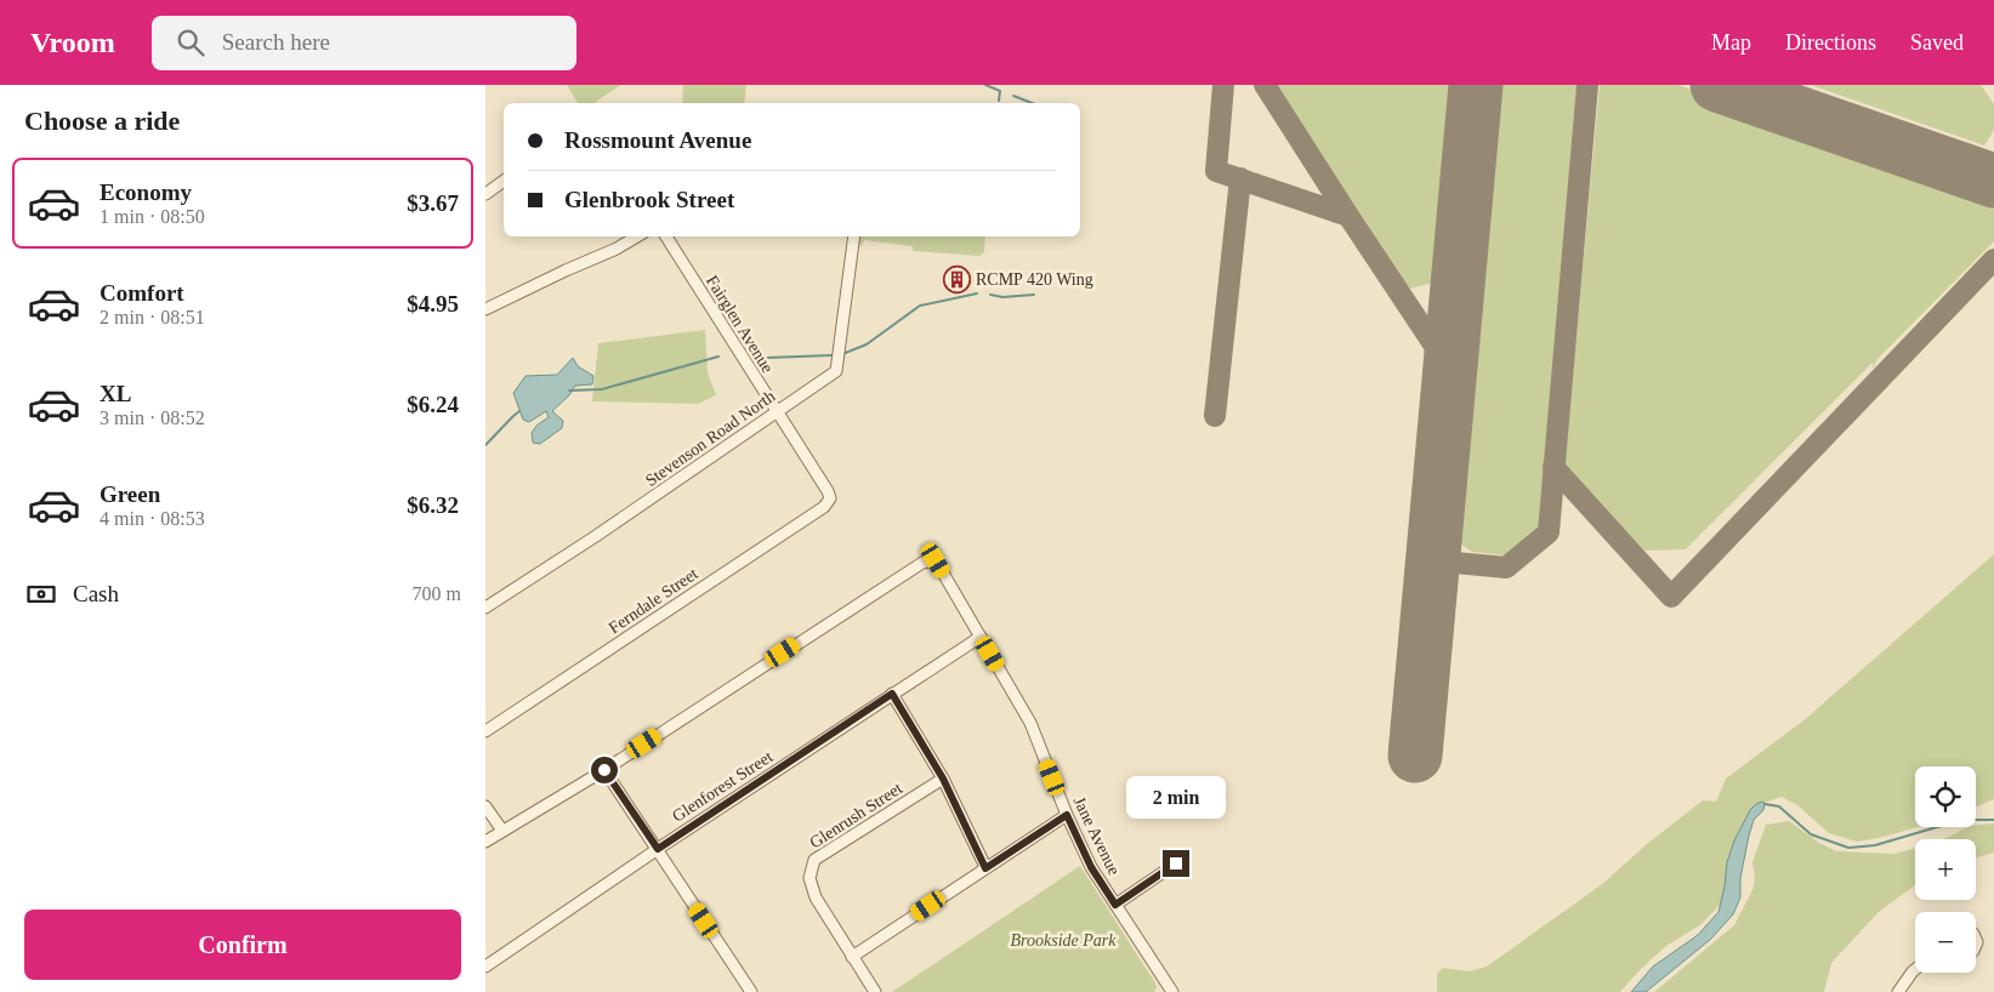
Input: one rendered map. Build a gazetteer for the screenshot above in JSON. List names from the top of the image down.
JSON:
{
  "streets": {
    "street": [
      "Fairglen Avenue",
      "Stevenson Road North",
      "Ferndale Street",
      "Glenforest Street",
      "Glenrush Street",
      "Jane Avenue"
    ]
  },
  "crossings": [
    ["Fairglen Avenue", "Stevenson Road North"],
    ["Fairglen Avenue", "Ferndale Street"],
    ["Glenforest Street", "Jane Avenue"]
  ],
  "parks": ["Brookside Park"],
  "places": {
    "building": ["RCMP 420 Wing"]
  },
  "page": {
    "header": "Vroom",
    "search": "Search here",
    "nav": ["Map", "Directions", "Saved"],
    "heading": "Choose a ride",
    "banner": ["Rossmount Avenue", "Glenbrook Street"],
    "list": [
      {
        "name": "Economy",
        "note": "1 min · 08:50",
        "value": "$3.67"
      },
      {
        "name": "Comfort",
        "note": "2 min · 08:51",
        "value": "$4.95"
      },
      {
        "name": "XL",
        "note": "3 min · 08:52",
        "value": "$6.24"
      },
      {
        "name": "Green",
        "note": "4 min · 08:53",
        "value": "$6.32"
      }
    ],
    "pay": ["Cash", "700 m"],
    "map_buttons": ["+", "−"],
    "bubble": "2 min",
    "buttons": "Confirm"
  }
}
